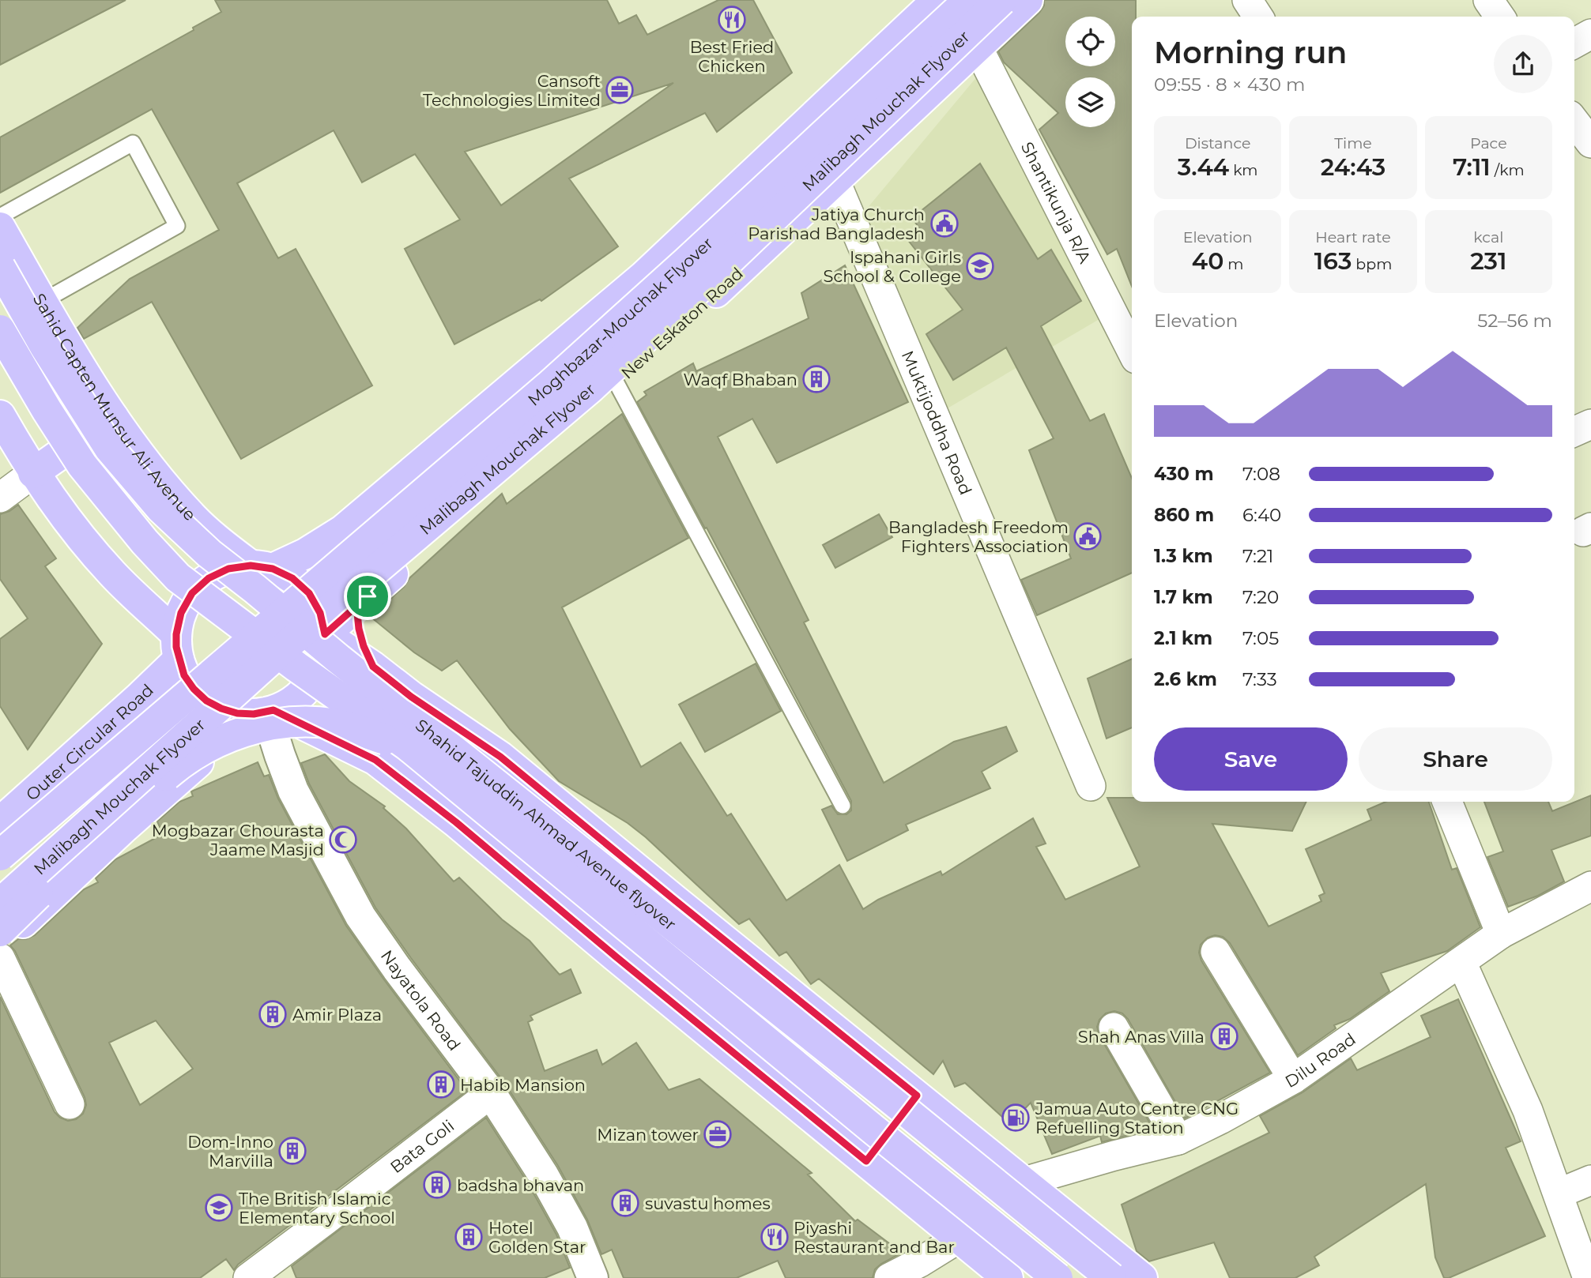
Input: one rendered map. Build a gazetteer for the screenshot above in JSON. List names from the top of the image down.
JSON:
{
  "streets": {
    "main road": [
      "Malibagh Mouchak Flyover",
      "Moghbazar-Mouchak Flyover",
      "New Eskaton Road",
      "Sahid Capten Munsur Ali Avenue",
      "Outer Circular Road",
      "Shahid Tajuddin Ahmad Avenue flyover"
    ],
    "street": [
      "Shantikunja R/A",
      "Muktijoddha Road",
      "Nayatola Road",
      "Dilu Road",
      "Bata Goli"
    ]
  },
  "crossings": [
    ["Shantikunja R/A", "New Eskaton Road"],
    ["New Eskaton Road", "Sahid Capten Munsur Ali Avenue"],
    ["New Eskaton Road", "Muktijoddha Road"],
    ["New Eskaton Road", "Outer Circular Road"],
    ["New Eskaton Road", "Nayatola Road"],
    ["Sahid Capten Munsur Ali Avenue", "Outer Circular Road"],
    ["Sahid Capten Munsur Ali Avenue", "Nayatola Road"],
    ["Outer Circular Road", "Nayatola Road"],
    ["Nayatola Road", "Bata Goli"]
  ],
  "places": {
    "restaurant": ["Best Fried Chicken", "Piyashi Restaurant and Bar"],
    "office": ["Cansoft Technologies Limited", "Mizan tower"],
    "public building": ["Jatiya Church Parishad Bangladesh", "Bangladesh Freedom Fighters Association"],
    "school or university": ["Ispahani Girls School & College", "The British Islamic Elementary School"],
    "building": [
      "Waqf Bhaban",
      "Amir Plaza",
      "Shah Anas Villa",
      "Habib Mansion",
      "Dom-Inno Marvilla",
      "badsha bhavan",
      "suvastu homes",
      "Hotel Golden Star"
    ],
    "mosque": ["Mogbazar Chourasta Jaame Masjid"],
    "fuel station": ["Jamua Auto Centre CNG Refuelling Station"]
  },
  "page": {
    "heading": ["Morning run", "09:55 · 8 × 430 m"],
    "stats": [
      ["Distance", "3.44 km"],
      ["Time", "24:43"],
      ["Pace", "7:11 /km"],
      ["Elevation", "40 m"],
      ["Heart rate", "163 bpm"],
      ["kcal", "231"]
    ],
    "chart": ["Elevation", "52–56 m"],
    "list": [
      {
        "name": "430 m",
        "note": "7:08"
      },
      {
        "name": "860 m",
        "note": "6:40"
      },
      {
        "name": "1.3 km",
        "note": "7:21"
      },
      {
        "name": "1.7 km",
        "note": "7:20"
      },
      {
        "name": "2.1 km",
        "note": "7:05"
      },
      {
        "name": "2.6 km",
        "note": "7:33"
      }
    ],
    "buttons": ["Save", "Share"]
  }
}
